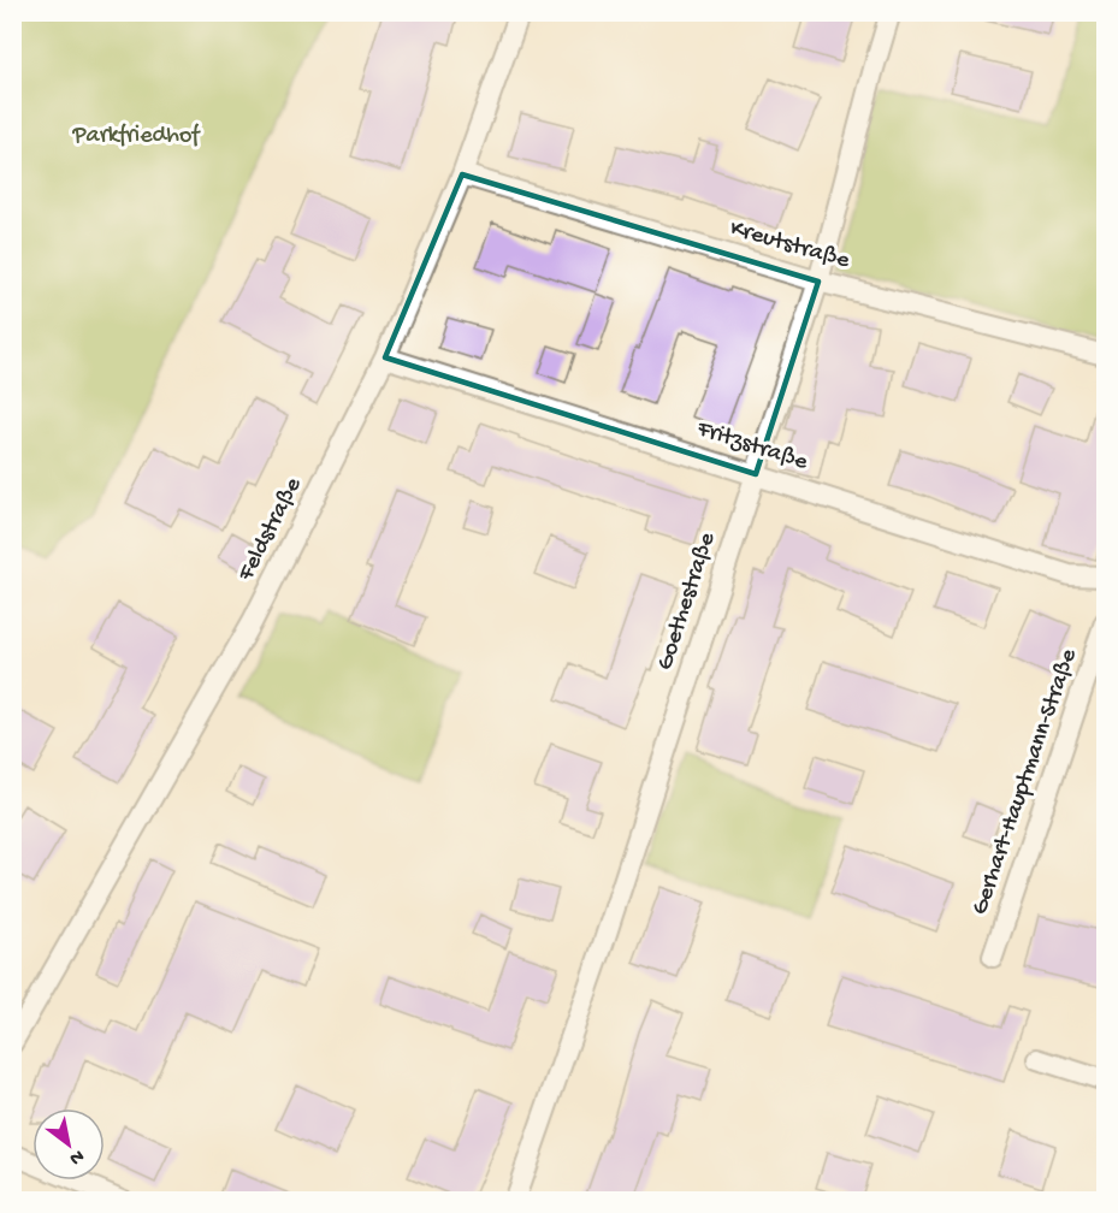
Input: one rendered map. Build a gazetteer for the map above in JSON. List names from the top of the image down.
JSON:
{
  "streets": {
    "street": [
      "Kreutstraße",
      "Fritzstraße",
      "Feldstraße",
      "Goethestraße",
      "Gerhart-Hauptmann-Straße"
    ]
  },
  "crossings": [
    ["Kreutstraße", "Feldstraße"],
    ["Kreutstraße", "Goethestraße"],
    ["Fritzstraße", "Feldstraße"],
    ["Fritzstraße", "Goethestraße"]
  ],
  "parks": ["Parkfriedhof"],
  "north": "bottom right"
}
